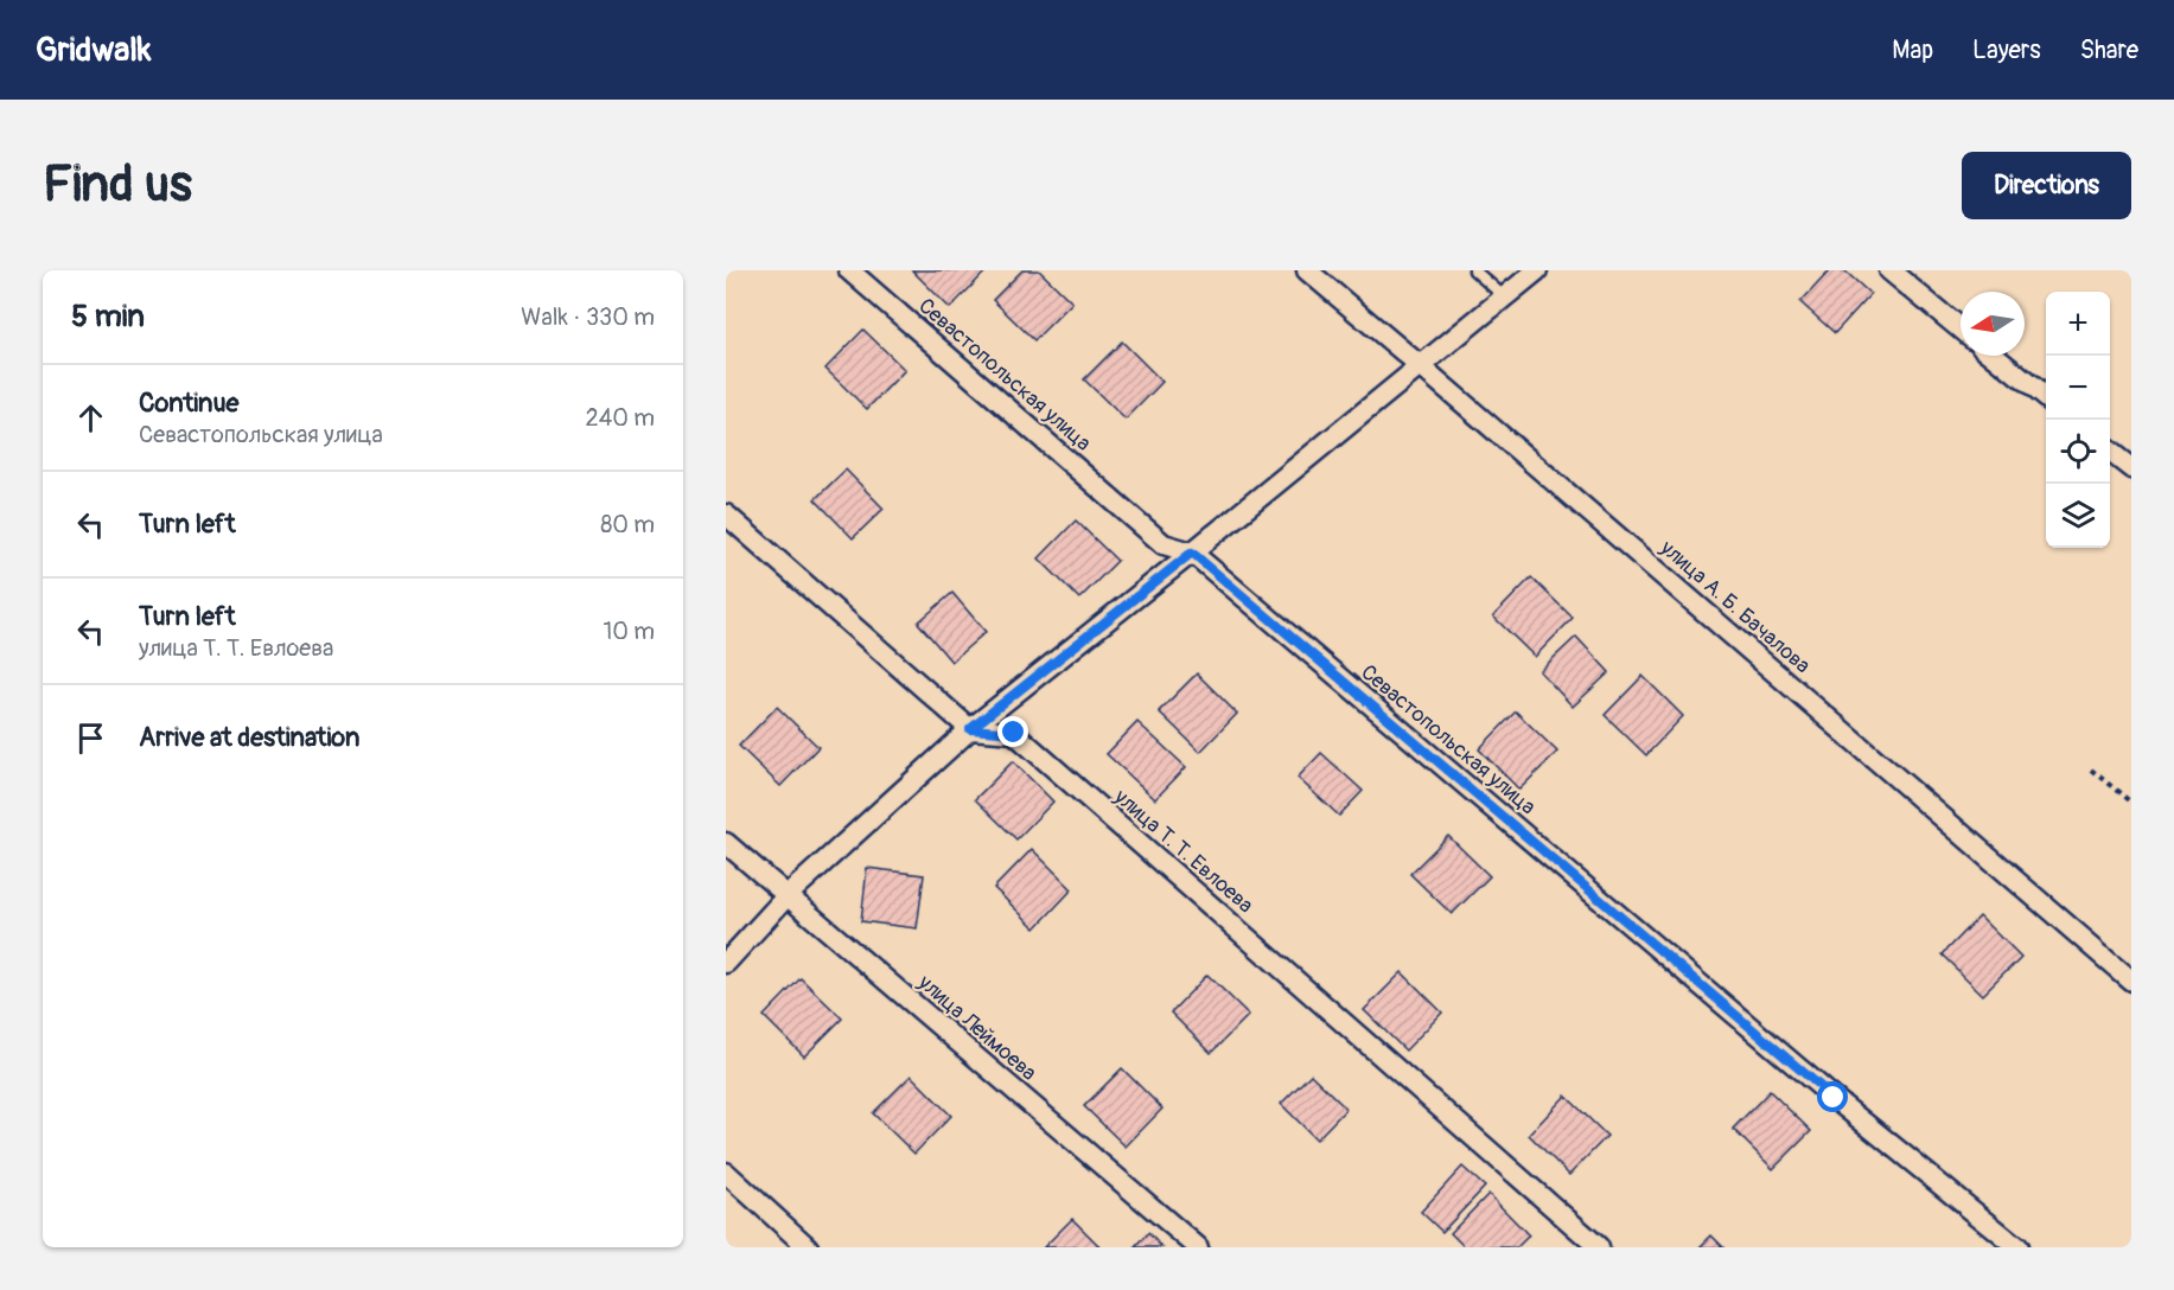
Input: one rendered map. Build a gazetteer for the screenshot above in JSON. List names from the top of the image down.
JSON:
{
  "streets": {
    "street": [
      "Севастопольская улица",
      "улица А. Б. Бачалова",
      "улица Т. Т. Евлоева",
      "улица Леймоева"
    ]
  },
  "north": "left",
  "page": {
    "header": "Gridwalk",
    "nav": ["Map", "Layers", "Share"],
    "buttons": "Directions",
    "title": "Find us",
    "heading": ["5 min", "Walk · 330 m"],
    "map_buttons": ["+", "−"],
    "list": [
      ["Continue", "Севастопольская улица", "240 m"],
      ["Turn left", "80 m"],
      ["Turn left", "улица Т. Т. Евлоева", "10 m"],
      "Arrive at destination"
    ]
  }
}
